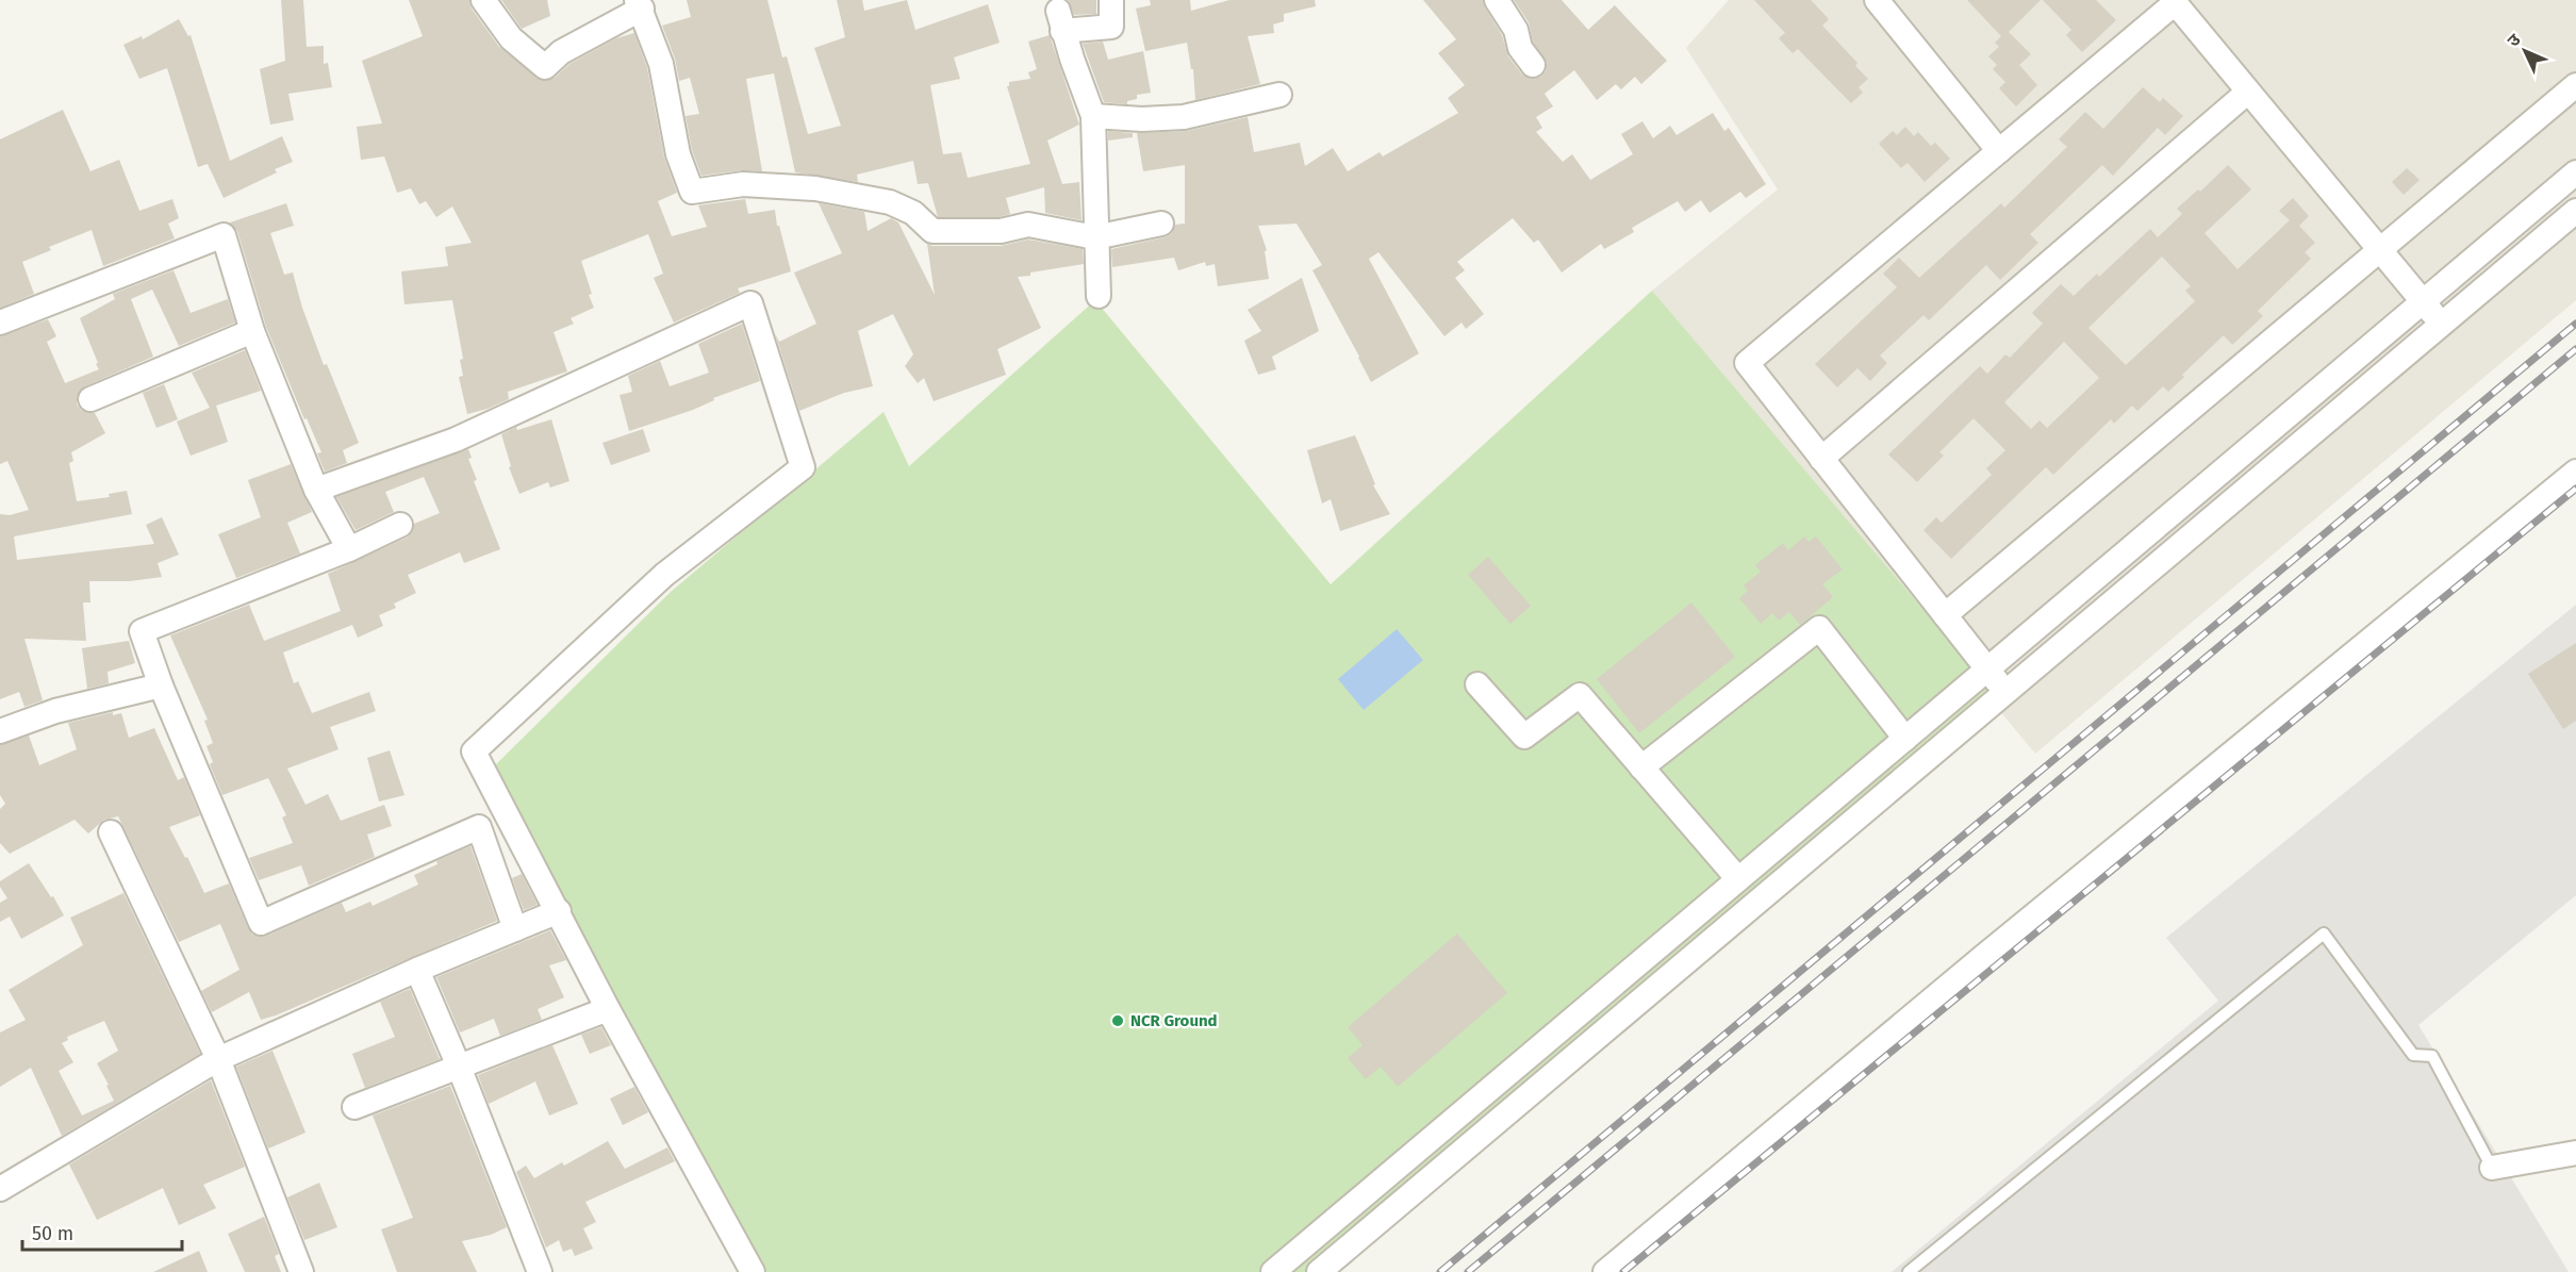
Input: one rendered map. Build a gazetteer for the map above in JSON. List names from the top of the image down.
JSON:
{
  "places": ["NCR Ground"],
  "scale_bar": "50 m",
  "north": "top left"
}
